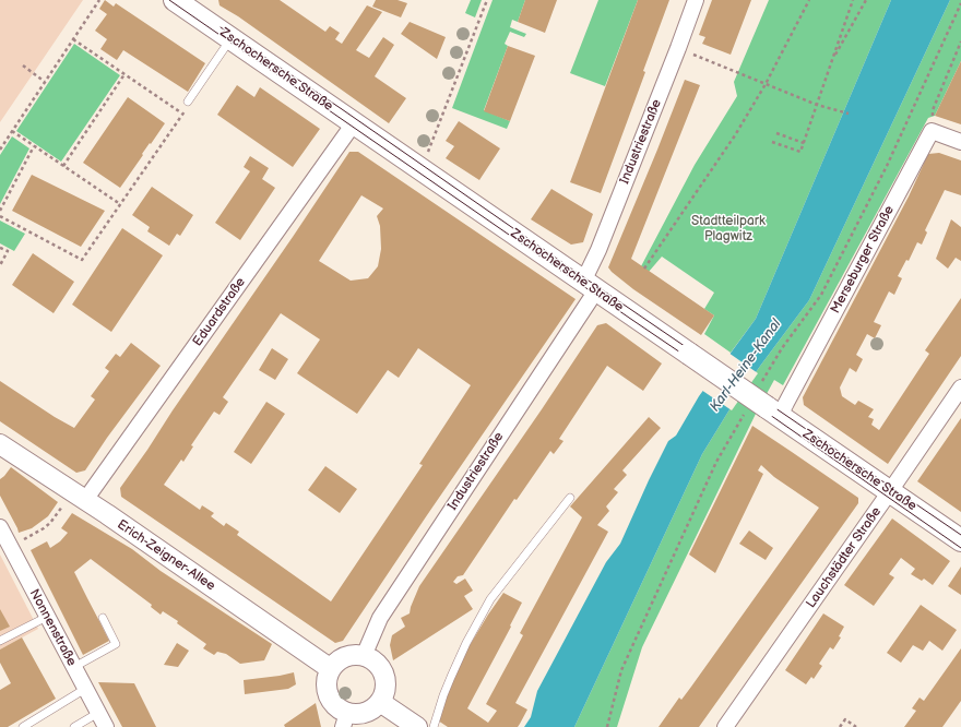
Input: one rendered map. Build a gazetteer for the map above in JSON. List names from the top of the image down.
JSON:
{
  "streets": {
    "main road": ["Zschochersche Straße"],
    "street": [
      "Industriestraße",
      "Merseburger Straße",
      "Eduardstraße",
      "Erich-Zeigner-Allee",
      "Lauchstädter Straße",
      "Nonnenstraße"
    ]
  },
  "crossings": [
    ["Zschochersche Straße", "Industriestraße"],
    ["Zschochersche Straße", "Merseburger Straße"],
    ["Zschochersche Straße", "Eduardstraße"],
    ["Zschochersche Straße", "Lauchstädter Straße"],
    ["Industriestraße", "Erich-Zeigner-Allee"],
    ["Eduardstraße", "Erich-Zeigner-Allee"]
  ],
  "water": ["Karl-Heine-Kanal"],
  "parks": ["Stadtteilpark Plagwitz"]
}
